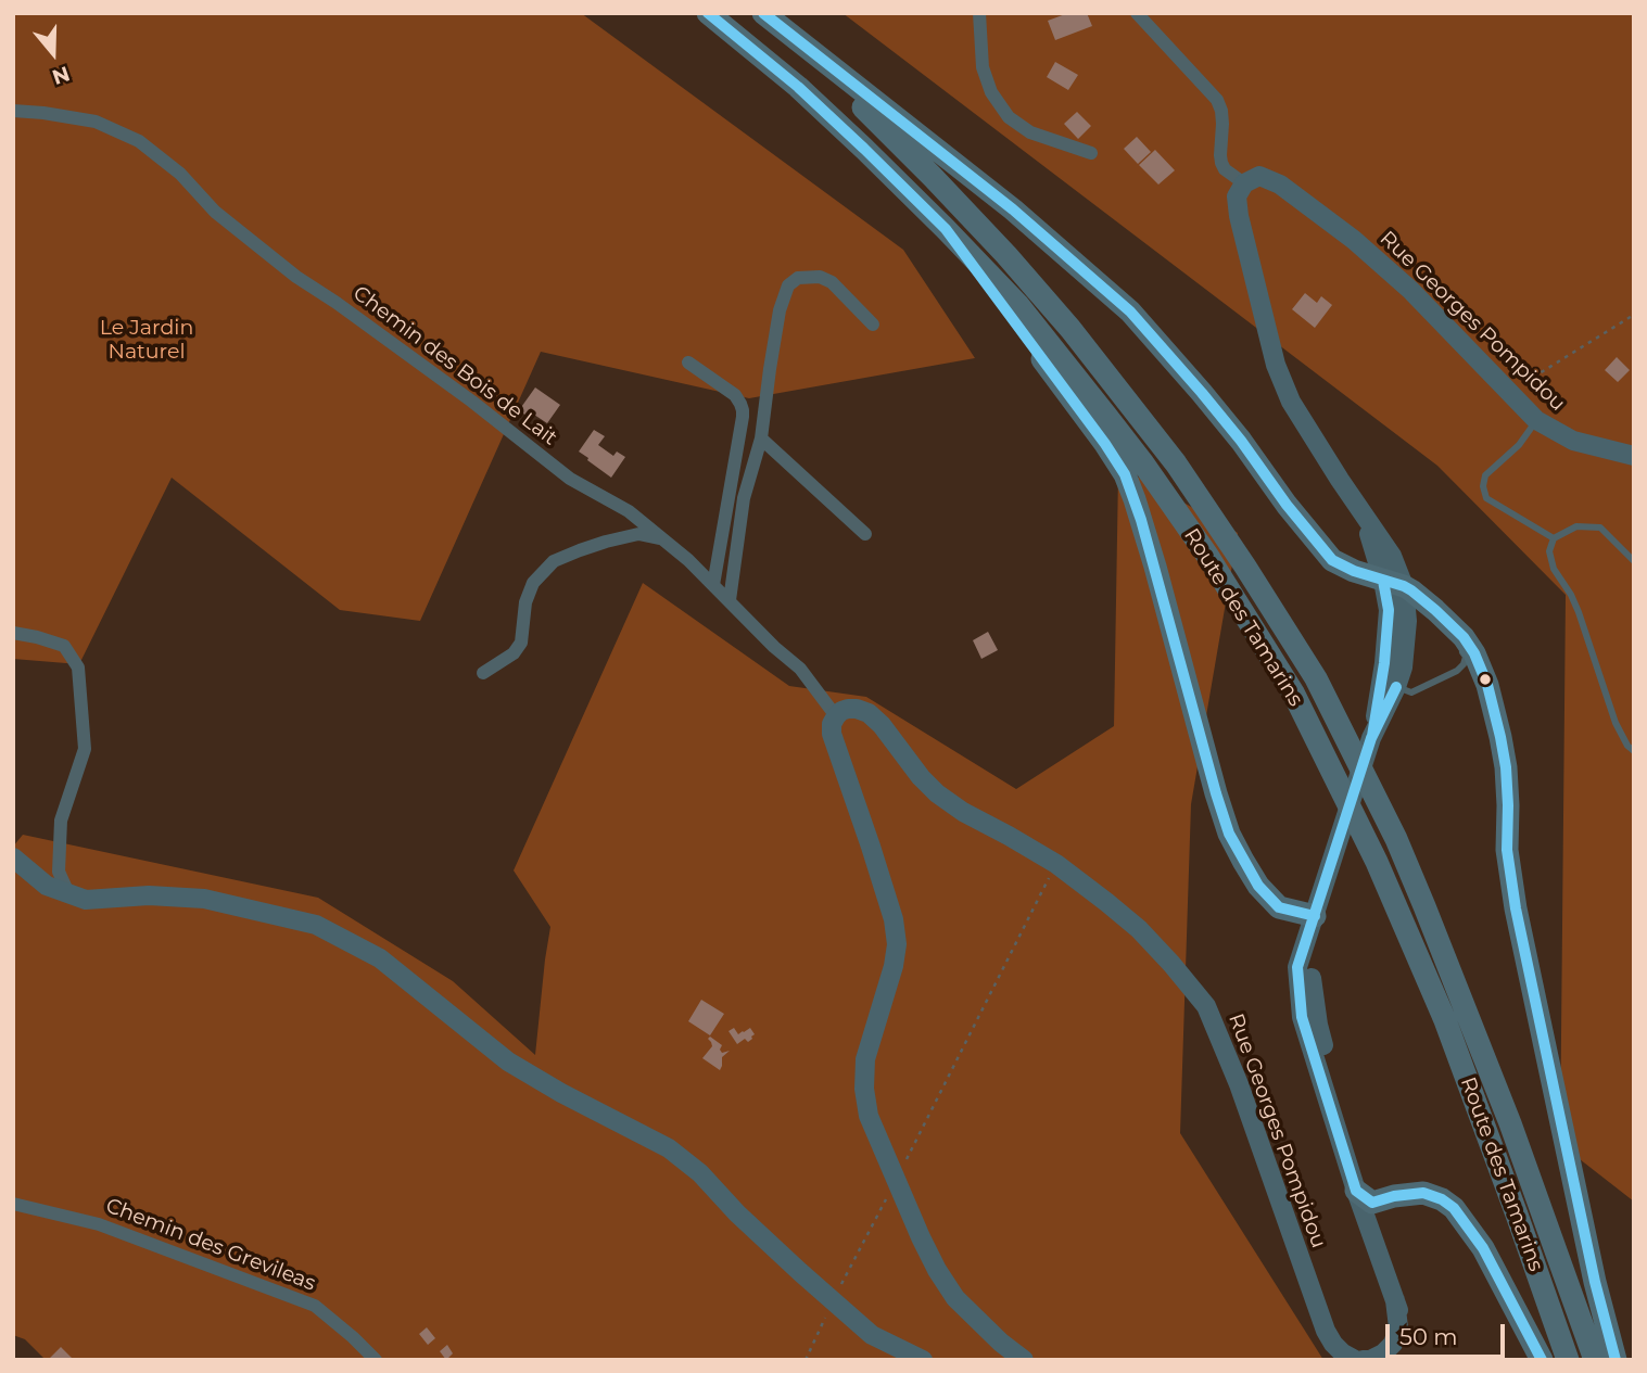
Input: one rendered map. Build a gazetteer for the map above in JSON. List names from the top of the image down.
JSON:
{
  "streets": {
    "highway": ["Route des Tamarins"],
    "main road": ["Rue Georges Pompidou"],
    "street": ["Chemin des Bois de Lait", "Chemin des Grevileas"]
  },
  "crossings": [
    ["Rue Georges Pompidou", "Chemin des Bois de Lait"]
  ],
  "parks": ["Le Jardin Naturel"],
  "scale_bar": "50 m",
  "north": "bottom"
}
